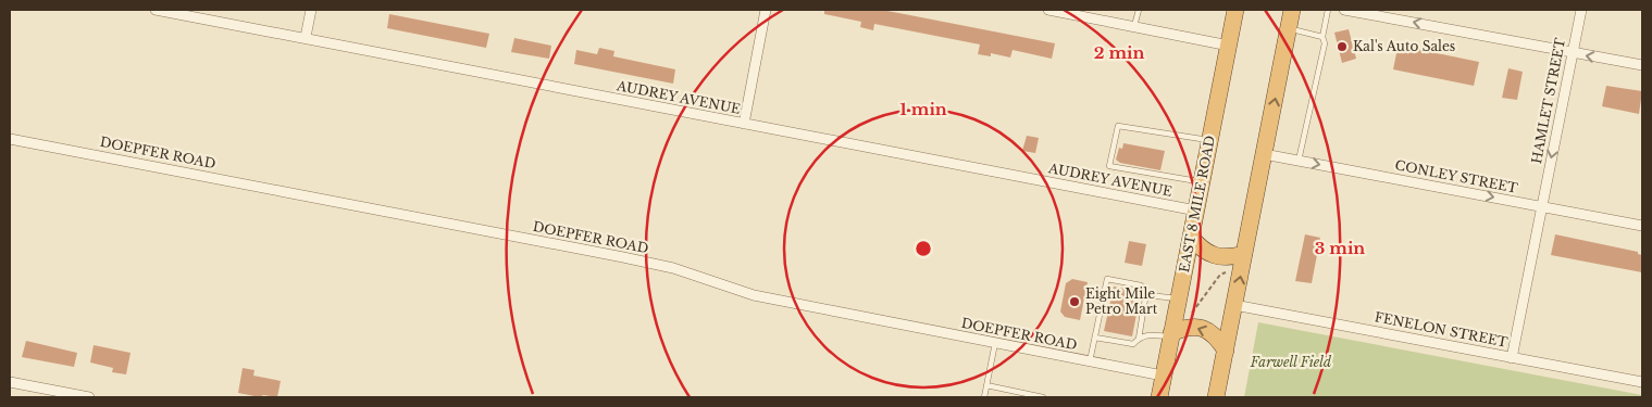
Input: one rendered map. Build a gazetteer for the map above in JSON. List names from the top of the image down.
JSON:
{
  "streets": {
    "highway": ["EAST 8 MILE ROAD"],
    "street": [
      "AUDREY AVENUE",
      "HAMLET STREET",
      "DOEPFER ROAD",
      "CONLEY STREET",
      "FENELON STREET"
    ]
  },
  "crossings": [
    ["AUDREY AVENUE", "EAST 8 MILE ROAD"],
    ["HAMLET STREET", "CONLEY STREET"],
    ["HAMLET STREET", "FENELON STREET"],
    ["DOEPFER ROAD", "EAST 8 MILE ROAD"]
  ],
  "one_way": ["HAMLET STREET", "CONLEY STREET"],
  "parks": ["Farwell Field"],
  "places": ["Kal's Auto Sales", "Eight Mile Petro Mart"],
  "rings": ["2 min", "1 min", "3 min"]
}
